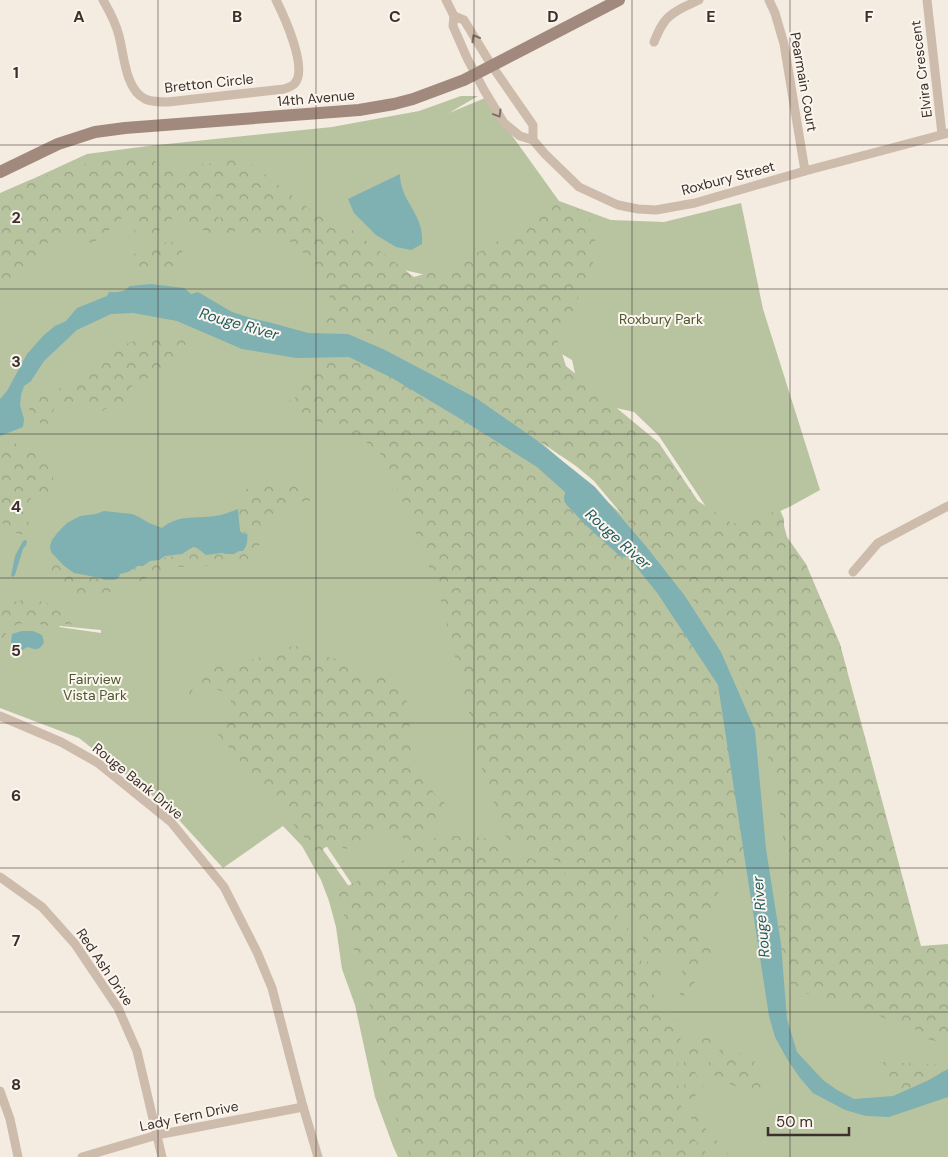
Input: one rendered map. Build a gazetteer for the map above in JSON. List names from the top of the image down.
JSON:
{
  "streets": {
    "main road": ["14th Avenue"],
    "street": [
      "Elvira Crescent",
      "Pearmain Court",
      "Bretton Circle",
      "Roxbury Street",
      "Rouge Bank Drive",
      "Red Ash Drive",
      "Lady Fern Drive"
    ]
  },
  "crossings": [
    ["Elvira Crescent", "Roxbury Street"],
    ["Pearmain Court", "Roxbury Street"],
    ["14th Avenue", "Roxbury Street"],
    ["Rouge Bank Drive", "Lady Fern Drive"],
    ["Red Ash Drive", "Lady Fern Drive"]
  ],
  "water": ["Rouge River"],
  "parks": ["Roxbury Park", "Fairview Vista Park"],
  "scale_bar": "50 m",
  "grid": {
    "columns": [
      "A",
      "B",
      "C",
      "D",
      "E",
      "F"
    ],
    "rows": [
      "1",
      "2",
      "3",
      "4",
      "5",
      "6",
      "7",
      "8"
    ]
  }
}
